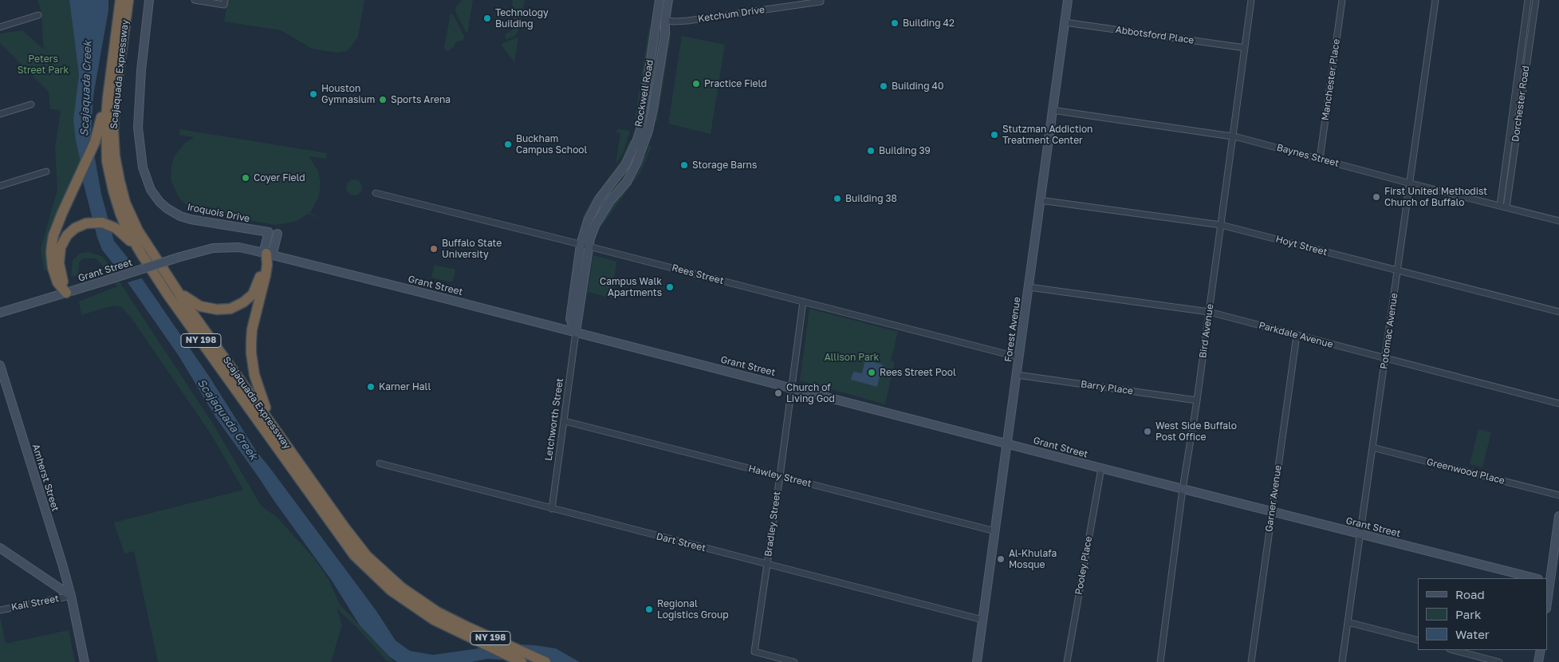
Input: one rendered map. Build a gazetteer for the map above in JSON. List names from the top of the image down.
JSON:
{
  "streets": {
    "highway": ["Scajaquada Expressway", "NY 198"],
    "street": [
      "Ketchum Drive",
      "Abbotsford Place",
      "Manchester Place",
      "Rockwell Road",
      "Dorchester Road",
      "Baynes Street",
      "Iroquois Drive",
      "Hoyt Street",
      "Grant Street",
      "Rees Street",
      "Forest Avenue",
      "Bird Avenue",
      "Potomac Avenue",
      "Parkdale Avenue",
      "Barry Place",
      "Letchworth Street",
      "Greenwood Place",
      "Hawley Street",
      "Amherst Street",
      "Garner Avenue",
      "Bradley Street",
      "Dart Street",
      "Pooley Place",
      "Kail Street"
    ]
  },
  "crossings": [
    ["Ketchum Drive", "Rockwell Road"],
    ["Abbotsford Place", "Forest Avenue"],
    ["Abbotsford Place", "Bird Avenue"],
    ["Manchester Place", "Baynes Street"],
    ["Rockwell Road", "Rees Street"],
    ["Rockwell Road", "Letchworth Street"],
    ["Dorchester Road", "Baynes Street"],
    ["Baynes Street", "Forest Avenue"],
    ["Baynes Street", "Bird Avenue"],
    ["Baynes Street", "Potomac Avenue"],
    ["Iroquois Drive", "Grant Street"],
    ["Hoyt Street", "Forest Avenue"],
    ["Hoyt Street", "Bird Avenue"],
    ["Hoyt Street", "Potomac Avenue"],
    ["Grant Street", "Forest Avenue"],
    ["Grant Street", "Bird Avenue"],
    ["Grant Street", "Potomac Avenue"],
    ["Grant Street", "Letchworth Street"],
    ["Grant Street", "Garner Avenue"],
    ["Grant Street", "Bradley Street"],
    ["Grant Street", "Pooley Place"],
    ["Rees Street", "Forest Avenue"],
    ["Rees Street", "Letchworth Street"],
    ["Rees Street", "Bradley Street"],
    ["Forest Avenue", "Parkdale Avenue"],
    ["Forest Avenue", "Barry Place"],
    ["Forest Avenue", "Hawley Street"],
    ["Forest Avenue", "Dart Street"],
    ["Bird Avenue", "Parkdale Avenue"],
    ["Bird Avenue", "Barry Place"],
    ["Potomac Avenue", "Parkdale Avenue"],
    ["Potomac Avenue", "Greenwood Place"],
    ["Parkdale Avenue", "Garner Avenue"],
    ["Letchworth Street", "Hawley Street"],
    ["Letchworth Street", "Dart Street"],
    ["Hawley Street", "Bradley Street"],
    ["Amherst Street", "Kail Street"],
    ["Bradley Street", "Dart Street"]
  ],
  "water": ["Scajaquada Creek"],
  "parks": ["Peters Street Park", "Allison Park"],
  "places": [
    "Technology Building",
    "Building 42",
    "Practice Field",
    "Building 40",
    "Houston Gymnasium",
    "Sports Arena",
    "Stutzman Addiction Treatment Center",
    "Buckham Campus School",
    "Building 39",
    "Storage Barns",
    "Coyer Field",
    "First United Methodist Church of Buffalo",
    "Building 38",
    "Buffalo State University",
    "Campus Walk Apartments",
    "Rees Street Pool",
    "Karner Hall",
    "Church of Living God",
    "West Side Buffalo Post Office",
    "Al-Khulafa Mosque",
    "Regional Logistics Group"
  ],
  "legend": ["Road", "Park", "Water"]
}
